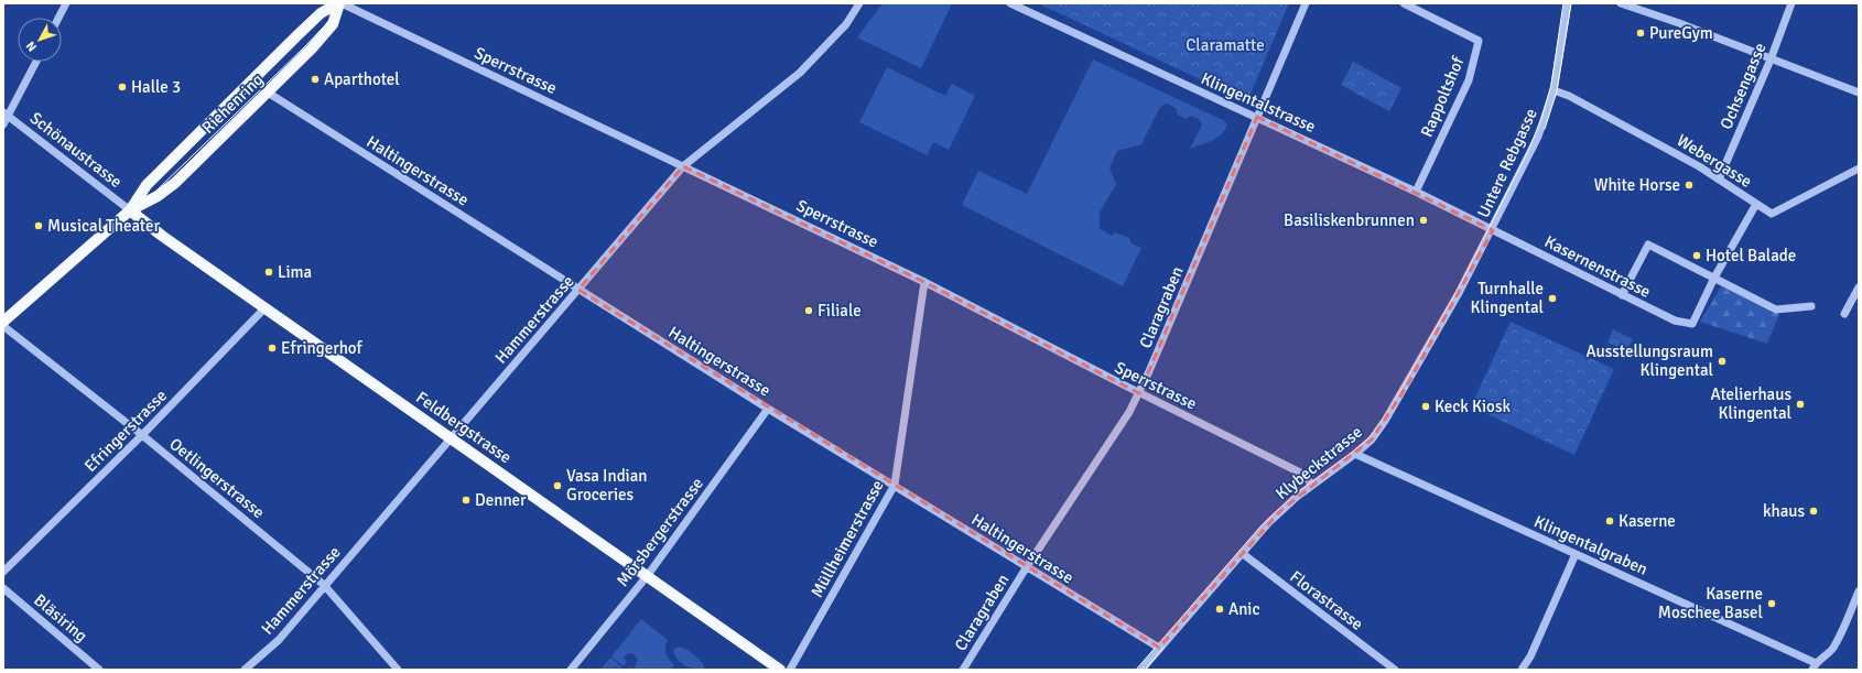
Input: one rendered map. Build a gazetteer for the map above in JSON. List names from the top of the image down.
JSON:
{
  "streets": {
    "main road": ["Riehenring", "Feldbergstrasse"],
    "street": [
      "Sperrstrasse",
      "Ochsengasse",
      "Rappoltshof",
      "Klingentalstrasse",
      "Schönaustrasse",
      "Webergasse",
      "Untere Rebgasse",
      "Haltingerstrasse",
      "Kasernenstrasse",
      "Claragraben",
      "Hammerstrasse",
      "Efringerstrasse",
      "Klybeckstrasse",
      "Oetlingerstrasse",
      "Mörsbergerstrasse",
      "Müllheimerstrasse",
      "Klingentalgraben",
      "Florastrasse",
      "Bläsiring"
    ]
  },
  "crossings": [
    ["Sperrstrasse", "Riehenring"],
    ["Sperrstrasse", "Claragraben"],
    ["Sperrstrasse", "Hammerstrasse"],
    ["Sperrstrasse", "Klybeckstrasse"],
    ["Sperrstrasse", "Müllheimerstrasse"],
    ["Ochsengasse", "Webergasse"],
    ["Rappoltshof", "Klingentalstrasse"],
    ["Klingentalstrasse", "Untere Rebgasse"],
    ["Klingentalstrasse", "Kasernenstrasse"],
    ["Klingentalstrasse", "Claragraben"],
    ["Klingentalstrasse", "Klybeckstrasse"],
    ["Riehenring", "Schönaustrasse"],
    ["Riehenring", "Haltingerstrasse"],
    ["Riehenring", "Feldbergstrasse"],
    ["Schönaustrasse", "Feldbergstrasse"],
    ["Webergasse", "Untere Rebgasse"],
    ["Untere Rebgasse", "Kasernenstrasse"],
    ["Untere Rebgasse", "Klybeckstrasse"],
    ["Haltingerstrasse", "Claragraben"],
    ["Haltingerstrasse", "Hammerstrasse"],
    ["Haltingerstrasse", "Klybeckstrasse"],
    ["Haltingerstrasse", "Mörsbergerstrasse"],
    ["Haltingerstrasse", "Müllheimerstrasse"],
    ["Kasernenstrasse", "Klybeckstrasse"],
    ["Hammerstrasse", "Feldbergstrasse"],
    ["Hammerstrasse", "Oetlingerstrasse"],
    ["Feldbergstrasse", "Efringerstrasse"],
    ["Feldbergstrasse", "Mörsbergerstrasse"],
    ["Efringerstrasse", "Oetlingerstrasse"],
    ["Klybeckstrasse", "Klingentalgraben"],
    ["Klybeckstrasse", "Florastrasse"]
  ],
  "parks": ["Claramatte"],
  "places": [
    "PureGym",
    "Aparthotel",
    "Halle 3",
    "White Horse",
    "Basiliskenbrunnen",
    "Musical Theater",
    "Hotel Balade",
    "Lima",
    "Turnhalle Klingental",
    "Filiale",
    "Efringerhof",
    "Ausstellungsraum Klingental",
    "Atelierhaus Klingental",
    "Keck Kiosk",
    "Vasa Indian Groceries",
    "Denner",
    "khaus",
    "Kaserne",
    "Kaserne Moschee Basel",
    "Anic"
  ],
  "north": "bottom left"
}
